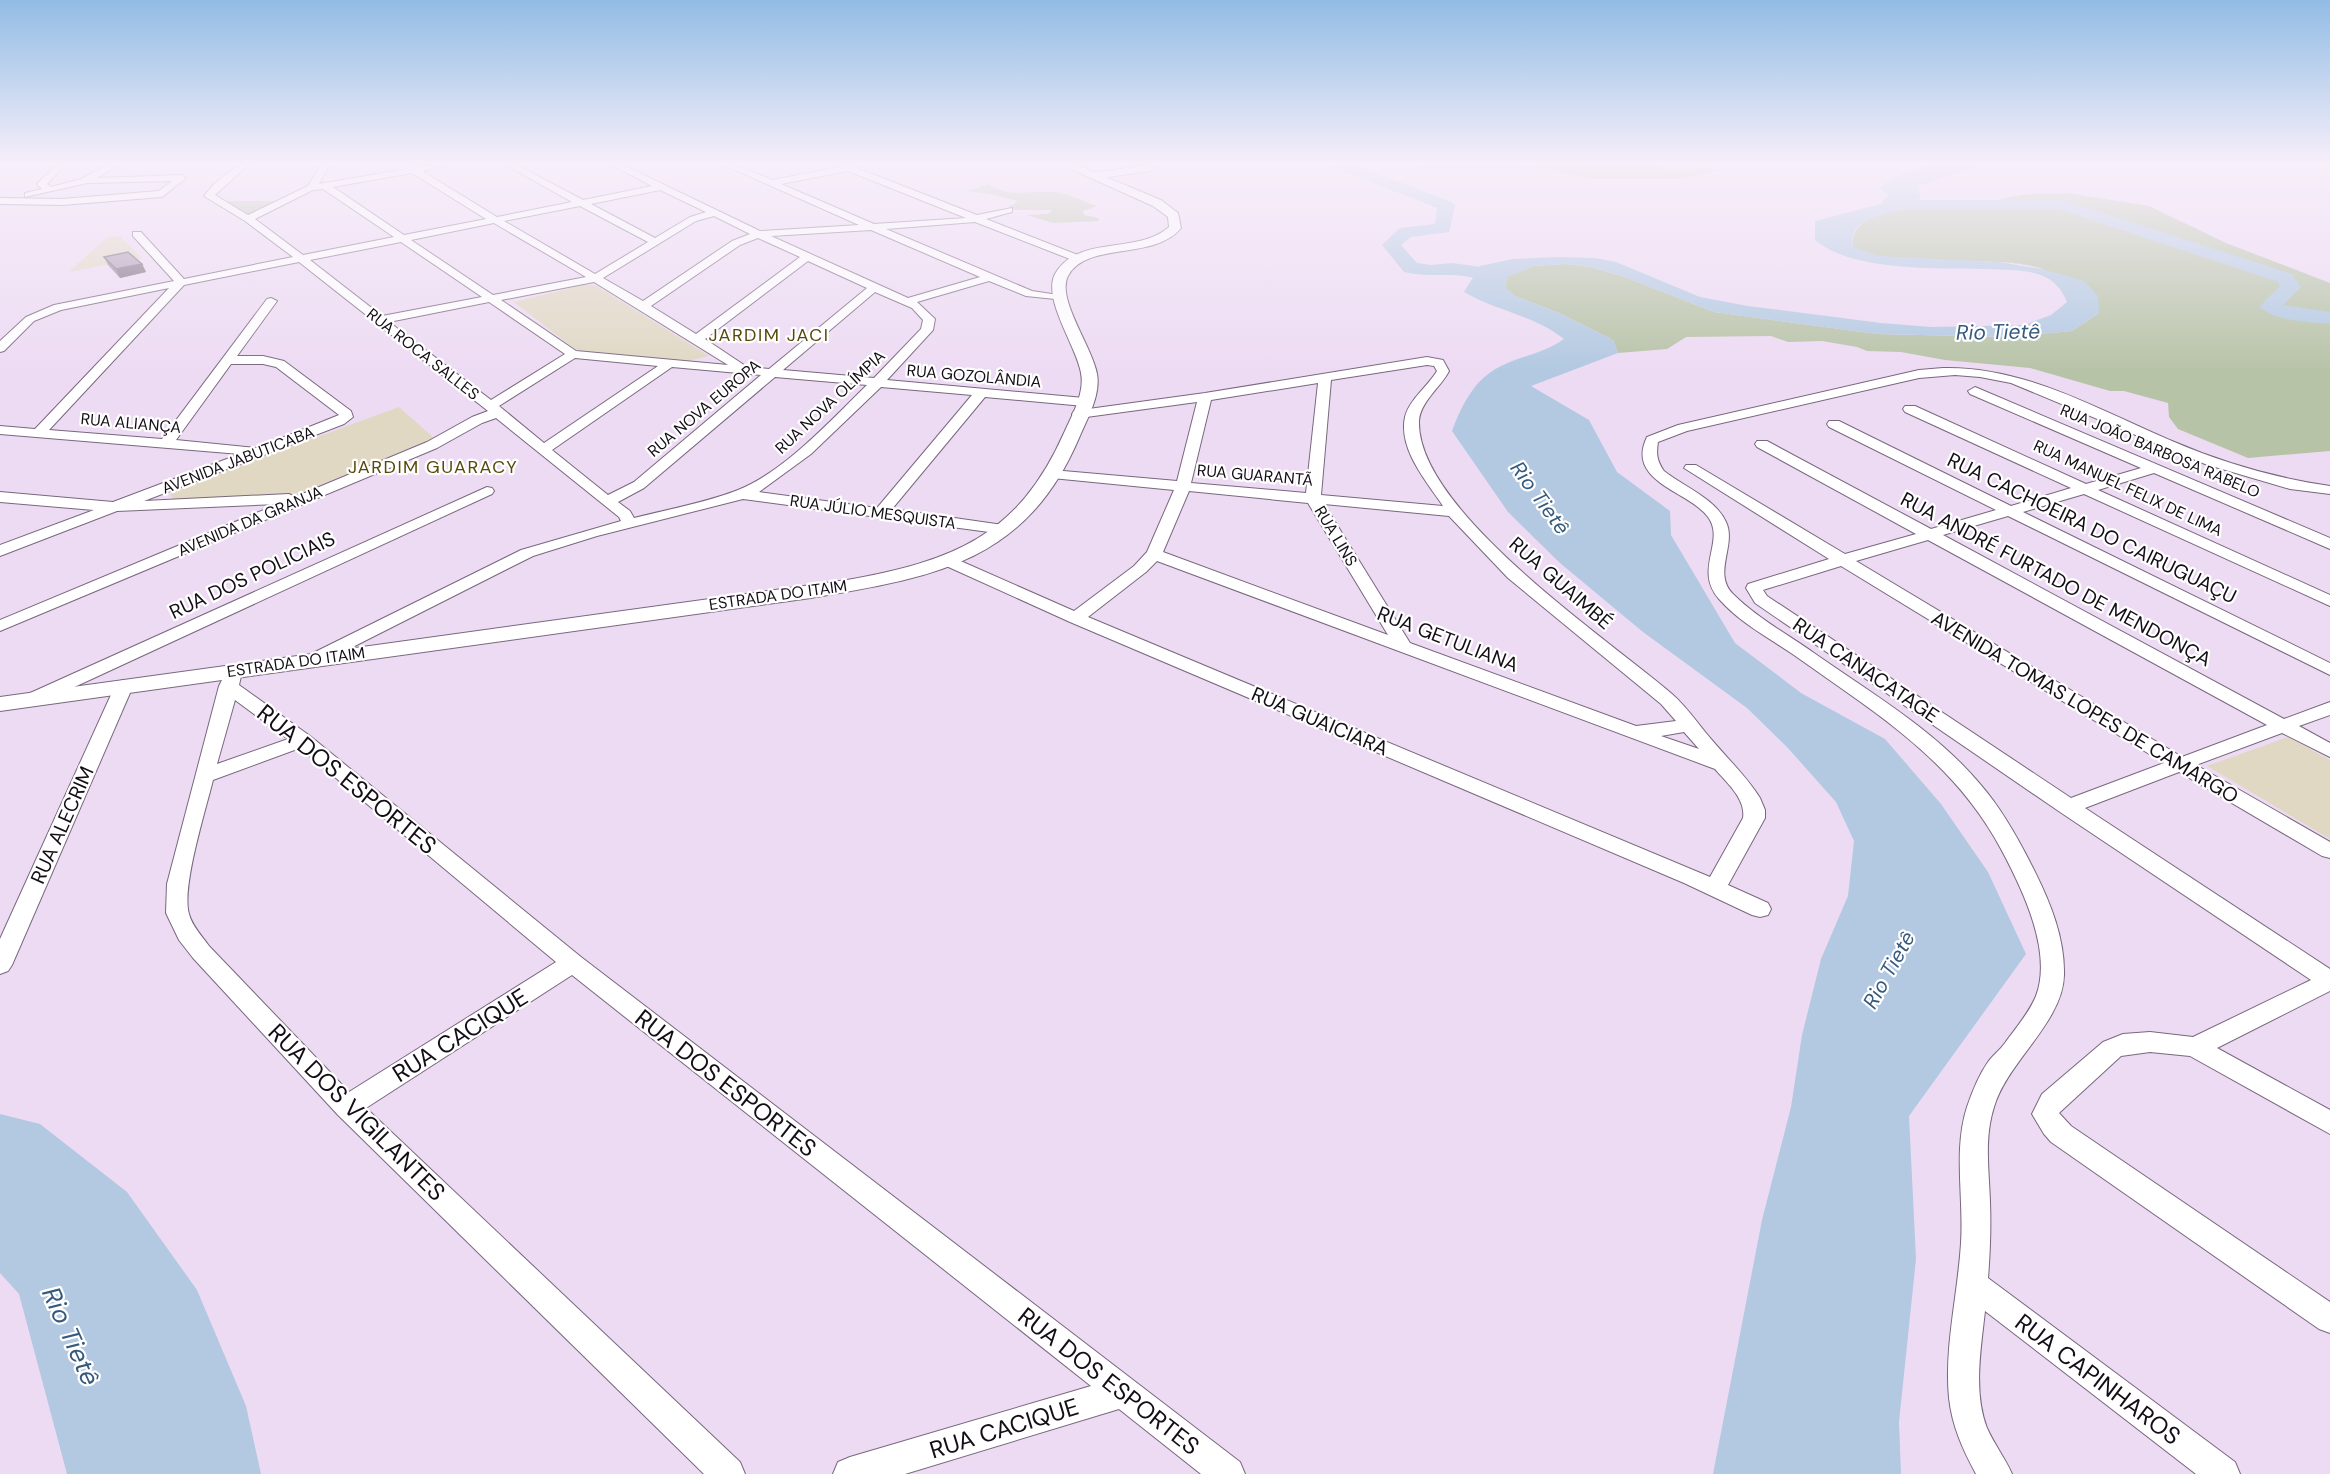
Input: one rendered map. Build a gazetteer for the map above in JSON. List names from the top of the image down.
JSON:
{
  "streets": {
    "street": [
      "RUA ROCA SALLES",
      "RUA GOZOLÂNDIA",
      "RUA NOVA OLÍMPIA",
      "RUA NOVA EUROPA",
      "RUA ALIANÇA",
      "RUA JOÃO BARBOSA RABELO",
      "AVENIDA JABUTICABA",
      "RUA GUARANTÃ",
      "RUA MANUEL FELIX DE LIMA",
      "RUA JÚLIO MESQUISTA",
      "AVENIDA DA GRANJA",
      "RUA CACHOEIRA DO CAIRUGUAÇU",
      "RUA LINS",
      "RUA DOS POLICIAIS",
      "RUA ANDRÉ FURTADO DE MENDONÇA",
      "RUA GUAIMBÉ",
      "ESTRADA DO ITAIM",
      "RUA GETULIANA",
      "RUA CANACATAGE",
      "AVENIDA TOMAS LOPES DE CAMARGO",
      "RUA GUAICIARA",
      "RUA DOS ESPORTES",
      "RUA ALECRIM",
      "RUA CACIQUE",
      "RUA DOS VIGILANTES",
      "RUA CAPINHAROS"
    ]
  },
  "crossings": [
    ["RUA ROCA SALLES", "RUA NOVA OLÍMPIA"],
    ["RUA ROCA SALLES", "RUA NOVA EUROPA"],
    ["RUA ROCA SALLES", "AVENIDA DA GRANJA"],
    ["RUA GOZOLÂNDIA", "RUA NOVA OLÍMPIA"],
    ["RUA GOZOLÂNDIA", "RUA NOVA EUROPA"],
    ["RUA GOZOLÂNDIA", "AVENIDA DA GRANJA"],
    ["RUA GOZOLÂNDIA", "RUA GUAIMBÉ"],
    ["RUA GOZOLÂNDIA", "ESTRADA DO ITAIM"],
    ["RUA NOVA OLÍMPIA", "RUA NOVA EUROPA"],
    ["RUA NOVA OLÍMPIA", "RUA JÚLIO MESQUISTA"],
    ["RUA NOVA OLÍMPIA", "ESTRADA DO ITAIM"],
    ["RUA ALIANÇA", "AVENIDA JABUTICABA"],
    ["RUA JOÃO BARBOSA RABELO", "RUA CANACATAGE"],
    ["RUA GUARANTÃ", "RUA LINS"],
    ["RUA GUARANTÃ", "RUA GUAIMBÉ"],
    ["RUA GUARANTÃ", "ESTRADA DO ITAIM"],
    ["RUA MANUEL FELIX DE LIMA", "RUA CANACATAGE"],
    ["RUA JÚLIO MESQUISTA", "ESTRADA DO ITAIM"],
    ["RUA CACHOEIRA DO CAIRUGUAÇU", "RUA CANACATAGE"],
    ["RUA LINS", "RUA GUAIMBÉ"],
    ["RUA LINS", "RUA GETULIANA"],
    ["RUA DOS POLICIAIS", "ESTRADA DO ITAIM"],
    ["RUA ANDRÉ FURTADO DE MENDONÇA", "RUA CANACATAGE"],
    ["RUA GUAIMBÉ", "RUA GETULIANA"],
    ["RUA GUAIMBÉ", "RUA GUAICIARA"],
    ["ESTRADA DO ITAIM", "RUA GUAICIARA"],
    ["ESTRADA DO ITAIM", "RUA DOS ESPORTES"],
    ["ESTRADA DO ITAIM", "RUA ALECRIM"],
    ["ESTRADA DO ITAIM", "RUA DOS VIGILANTES"],
    ["RUA CANACATAGE", "AVENIDA TOMAS LOPES DE CAMARGO"],
    ["RUA DOS ESPORTES", "RUA CACIQUE"],
    ["RUA DOS ESPORTES", "RUA DOS VIGILANTES"],
    ["RUA CACIQUE", "RUA DOS VIGILANTES"]
  ],
  "districts": ["JARDIM JACI", "JARDIM GUARACY"],
  "water": ["Rio Tietê"]
}
